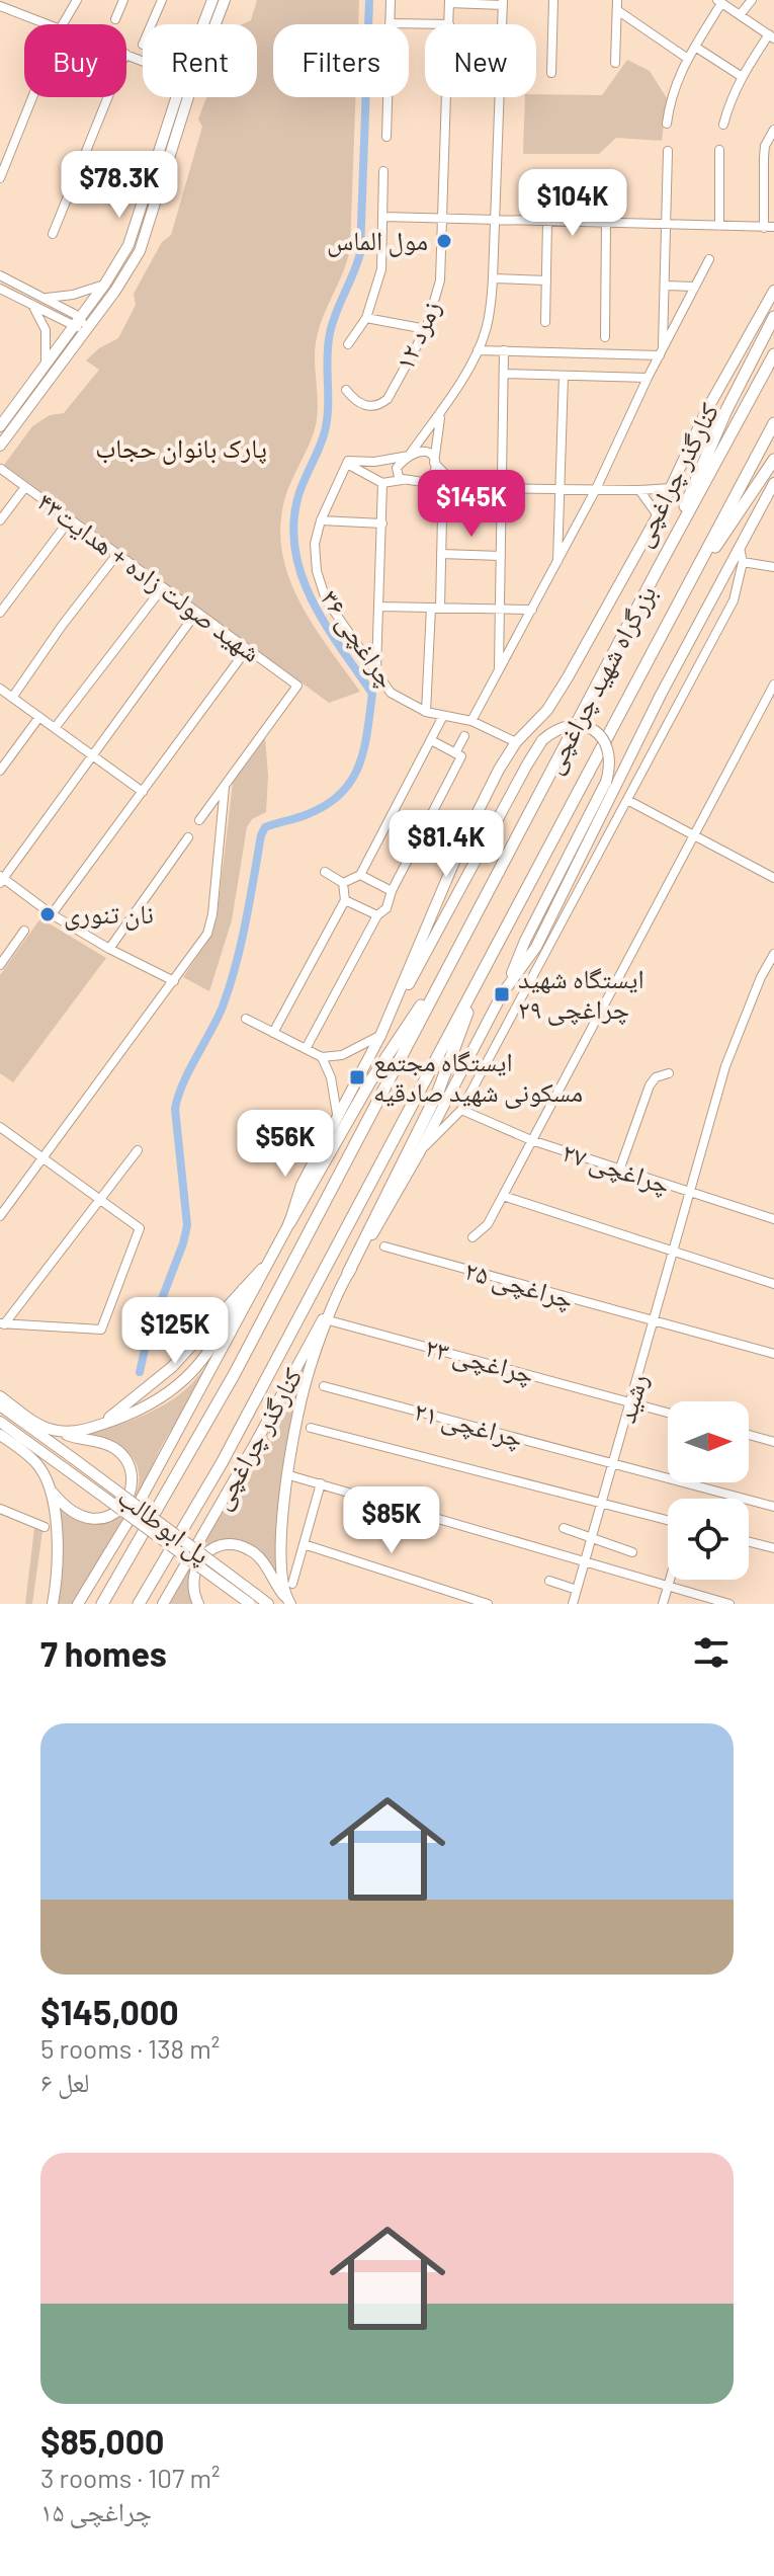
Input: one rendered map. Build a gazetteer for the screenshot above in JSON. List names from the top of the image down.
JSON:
{
  "streets": {
    "highway": ["بزرگراه شهید چراغچی"],
    "main road": ["کنارگذر چراغچی", "پل ابوطالب"],
    "street": [
      "زمرد ۱۲",
      "شهید صولت زاده + هدایت۴۳",
      "چراغچی ۳۶",
      "چراغچی ۲۷",
      "چراغچی ۲۵",
      "چراغچی ۲۳",
      "رشید",
      "چراغچی ۲۱"
    ]
  },
  "crossings": [
    ["کنارگذر چراغچی", "چراغچی ۳۶"],
    ["چراغچی ۲۷", "رشید"],
    ["چراغچی ۲۵", "رشید"],
    ["چراغچی ۲۳", "رشید"],
    ["رشید", "چراغچی ۲۱"]
  ],
  "parks": ["پارک بانوان حجاب"],
  "places": {
    "other": ["مول الماس", "نان تنوری"],
    "transit": ["ایستگاه شهید چراغچی ۲۹", "ایستگاه مجتمع مسکونی شهید صادقیه"]
  },
  "north": "right",
  "page": {
    "chip": [
      "Buy",
      "Rent",
      "Filters",
      "New"
    ],
    "price": [
      "$78.3K",
      "$104K",
      "$145K",
      "$81.4K",
      "$56K",
      "$125K",
      "$85K"
    ],
    "heading": "7 homes",
    "list": [
      {
        "name": "$145,000",
        "note": "5 rooms · 138 m² · لعل ۶"
      },
      {
        "name": "$85,000",
        "note": "3 rooms · 107 m² · چراغچی ۱۵"
      }
    ]
  }
}
